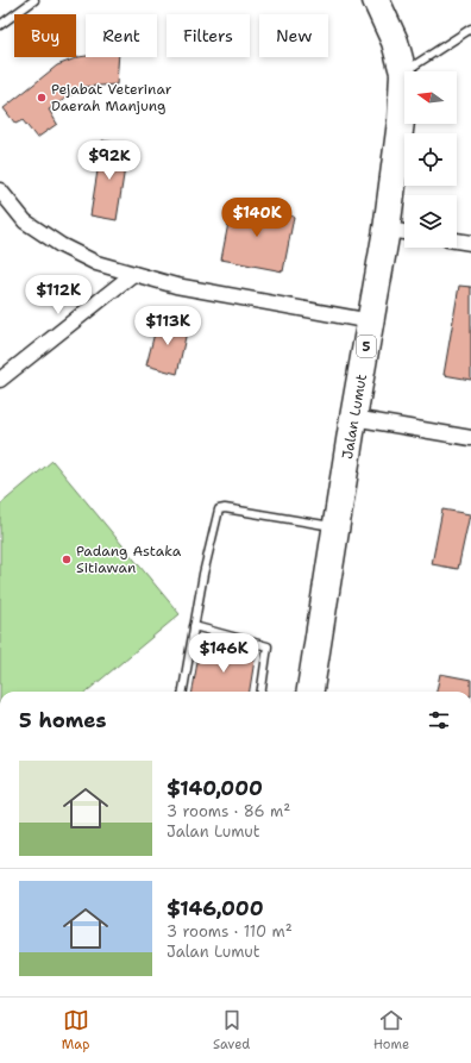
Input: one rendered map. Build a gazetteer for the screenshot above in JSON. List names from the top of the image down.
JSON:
{
  "streets": {
    "highway": ["5", "Jalan Lumut"]
  },
  "places": ["Pejabat Veterinar Daerah Manjung", "Padang Astaka Sitiawan"],
  "north": "left",
  "page": {
    "chip": [
      "Buy",
      "Rent",
      "Filters",
      "New"
    ],
    "price": [
      "$92K",
      "$140K",
      "$112K",
      "$113K",
      "$146K"
    ],
    "heading": "5 homes",
    "list": [
      {
        "name": "$140,000",
        "note": "3 rooms · 86 m² · Jalan Lumut"
      },
      {
        "name": "$146,000",
        "note": "3 rooms · 110 m² · Jalan Lumut"
      }
    ],
    "tabs": ["Map", "Saved", "Home"]
  }
}
